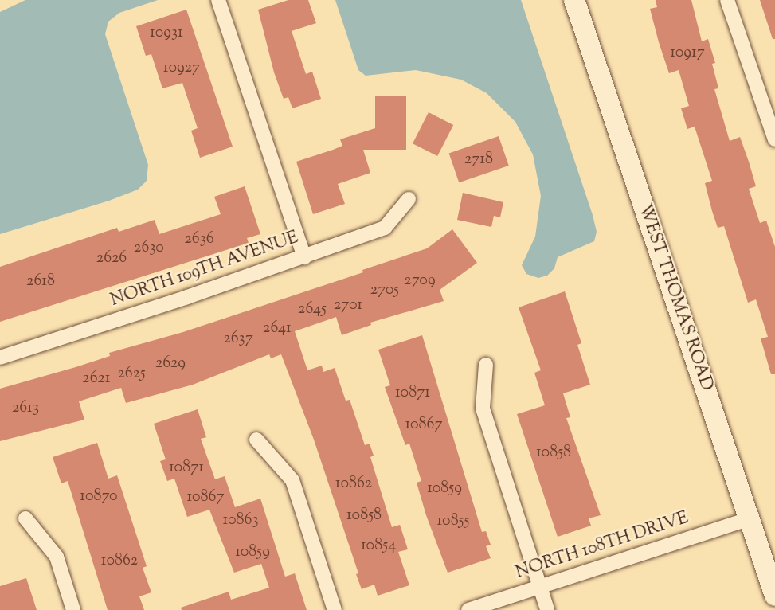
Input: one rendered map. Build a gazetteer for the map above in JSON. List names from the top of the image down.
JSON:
{
  "streets": {
    "main road": ["WEST THOMAS ROAD"],
    "street": ["NORTH 109TH AVENUE", "NORTH 108TH DRIVE"]
  },
  "crossings": [
    ["WEST THOMAS ROAD", "NORTH 108TH DRIVE"]
  ],
  "house_numbers": [
    "10931",
    "10917",
    "10927",
    "2718",
    "2636",
    "2630",
    "2626",
    "2709",
    "2618",
    "2705",
    "2701",
    "2645",
    "2641",
    "2637",
    "2629",
    "2625",
    "2621",
    "10871",
    "2613",
    "10867",
    "10858",
    "10871",
    "10862",
    "10859",
    "10870",
    "10867",
    "10858",
    "10863",
    "10855",
    "10854",
    "10859",
    "10862"
  ]
}
